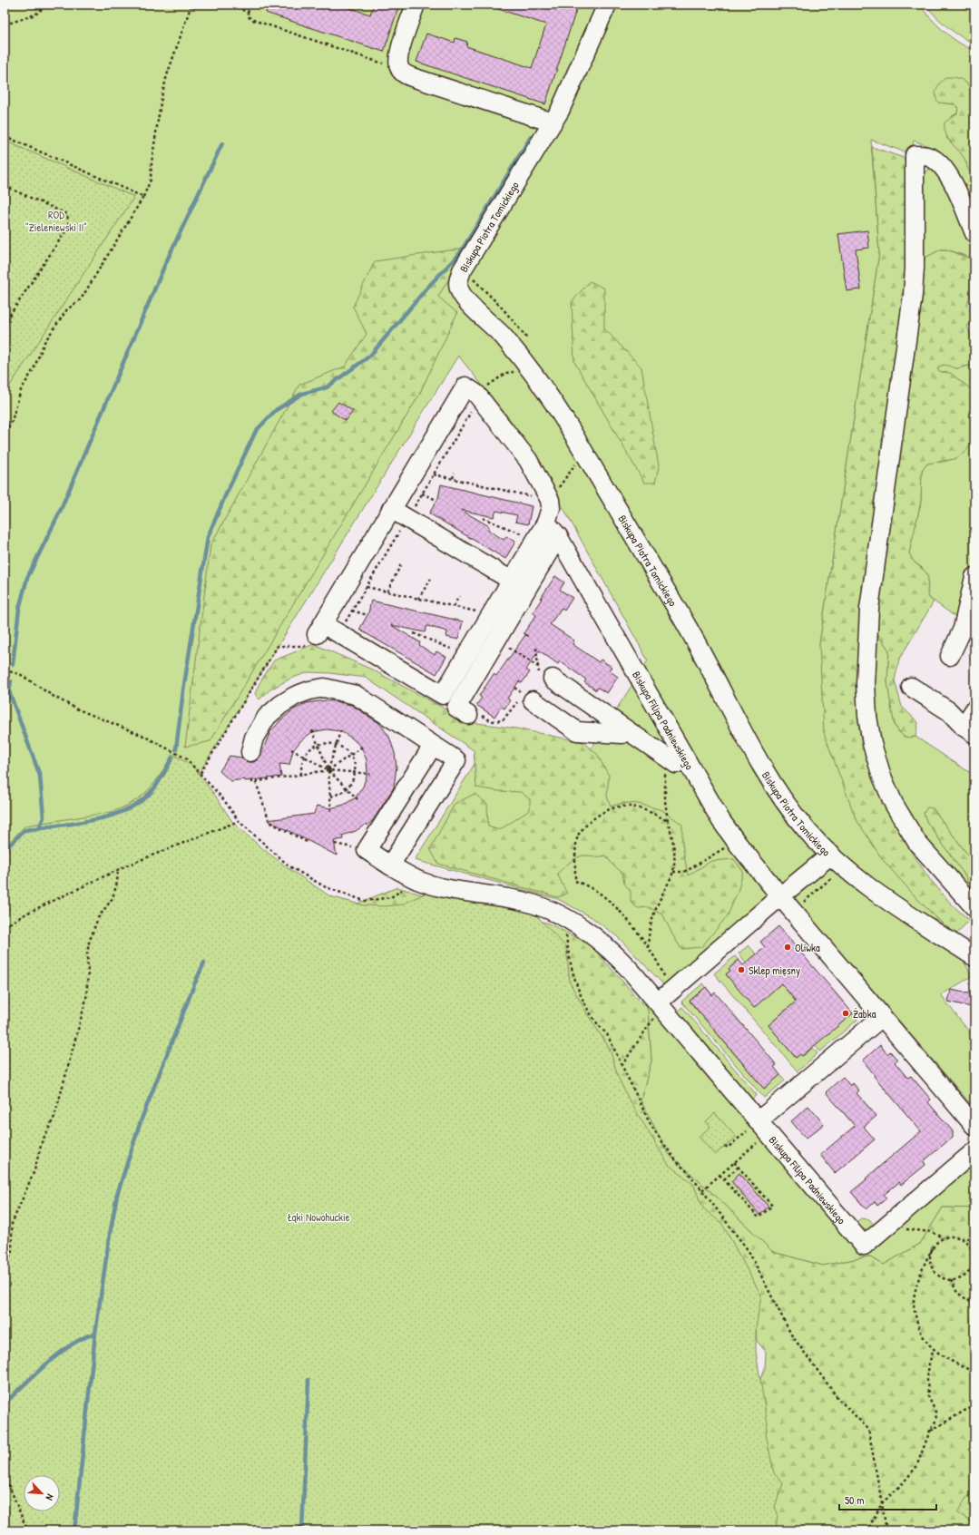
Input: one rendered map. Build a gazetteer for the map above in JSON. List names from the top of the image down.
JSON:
{
  "streets": {
    "street": ["Biskupa Piotra Tomickiego", "Biskupa Filipa Padniewskiego"]
  },
  "parks": ["ROD \"Zieleniewski II\"", "Łąki Nowohuckie"],
  "places": ["Oliwka", "Sklep mięsny", "Żabka"],
  "scale_bar": "50 m",
  "north": "bottom right"
}
